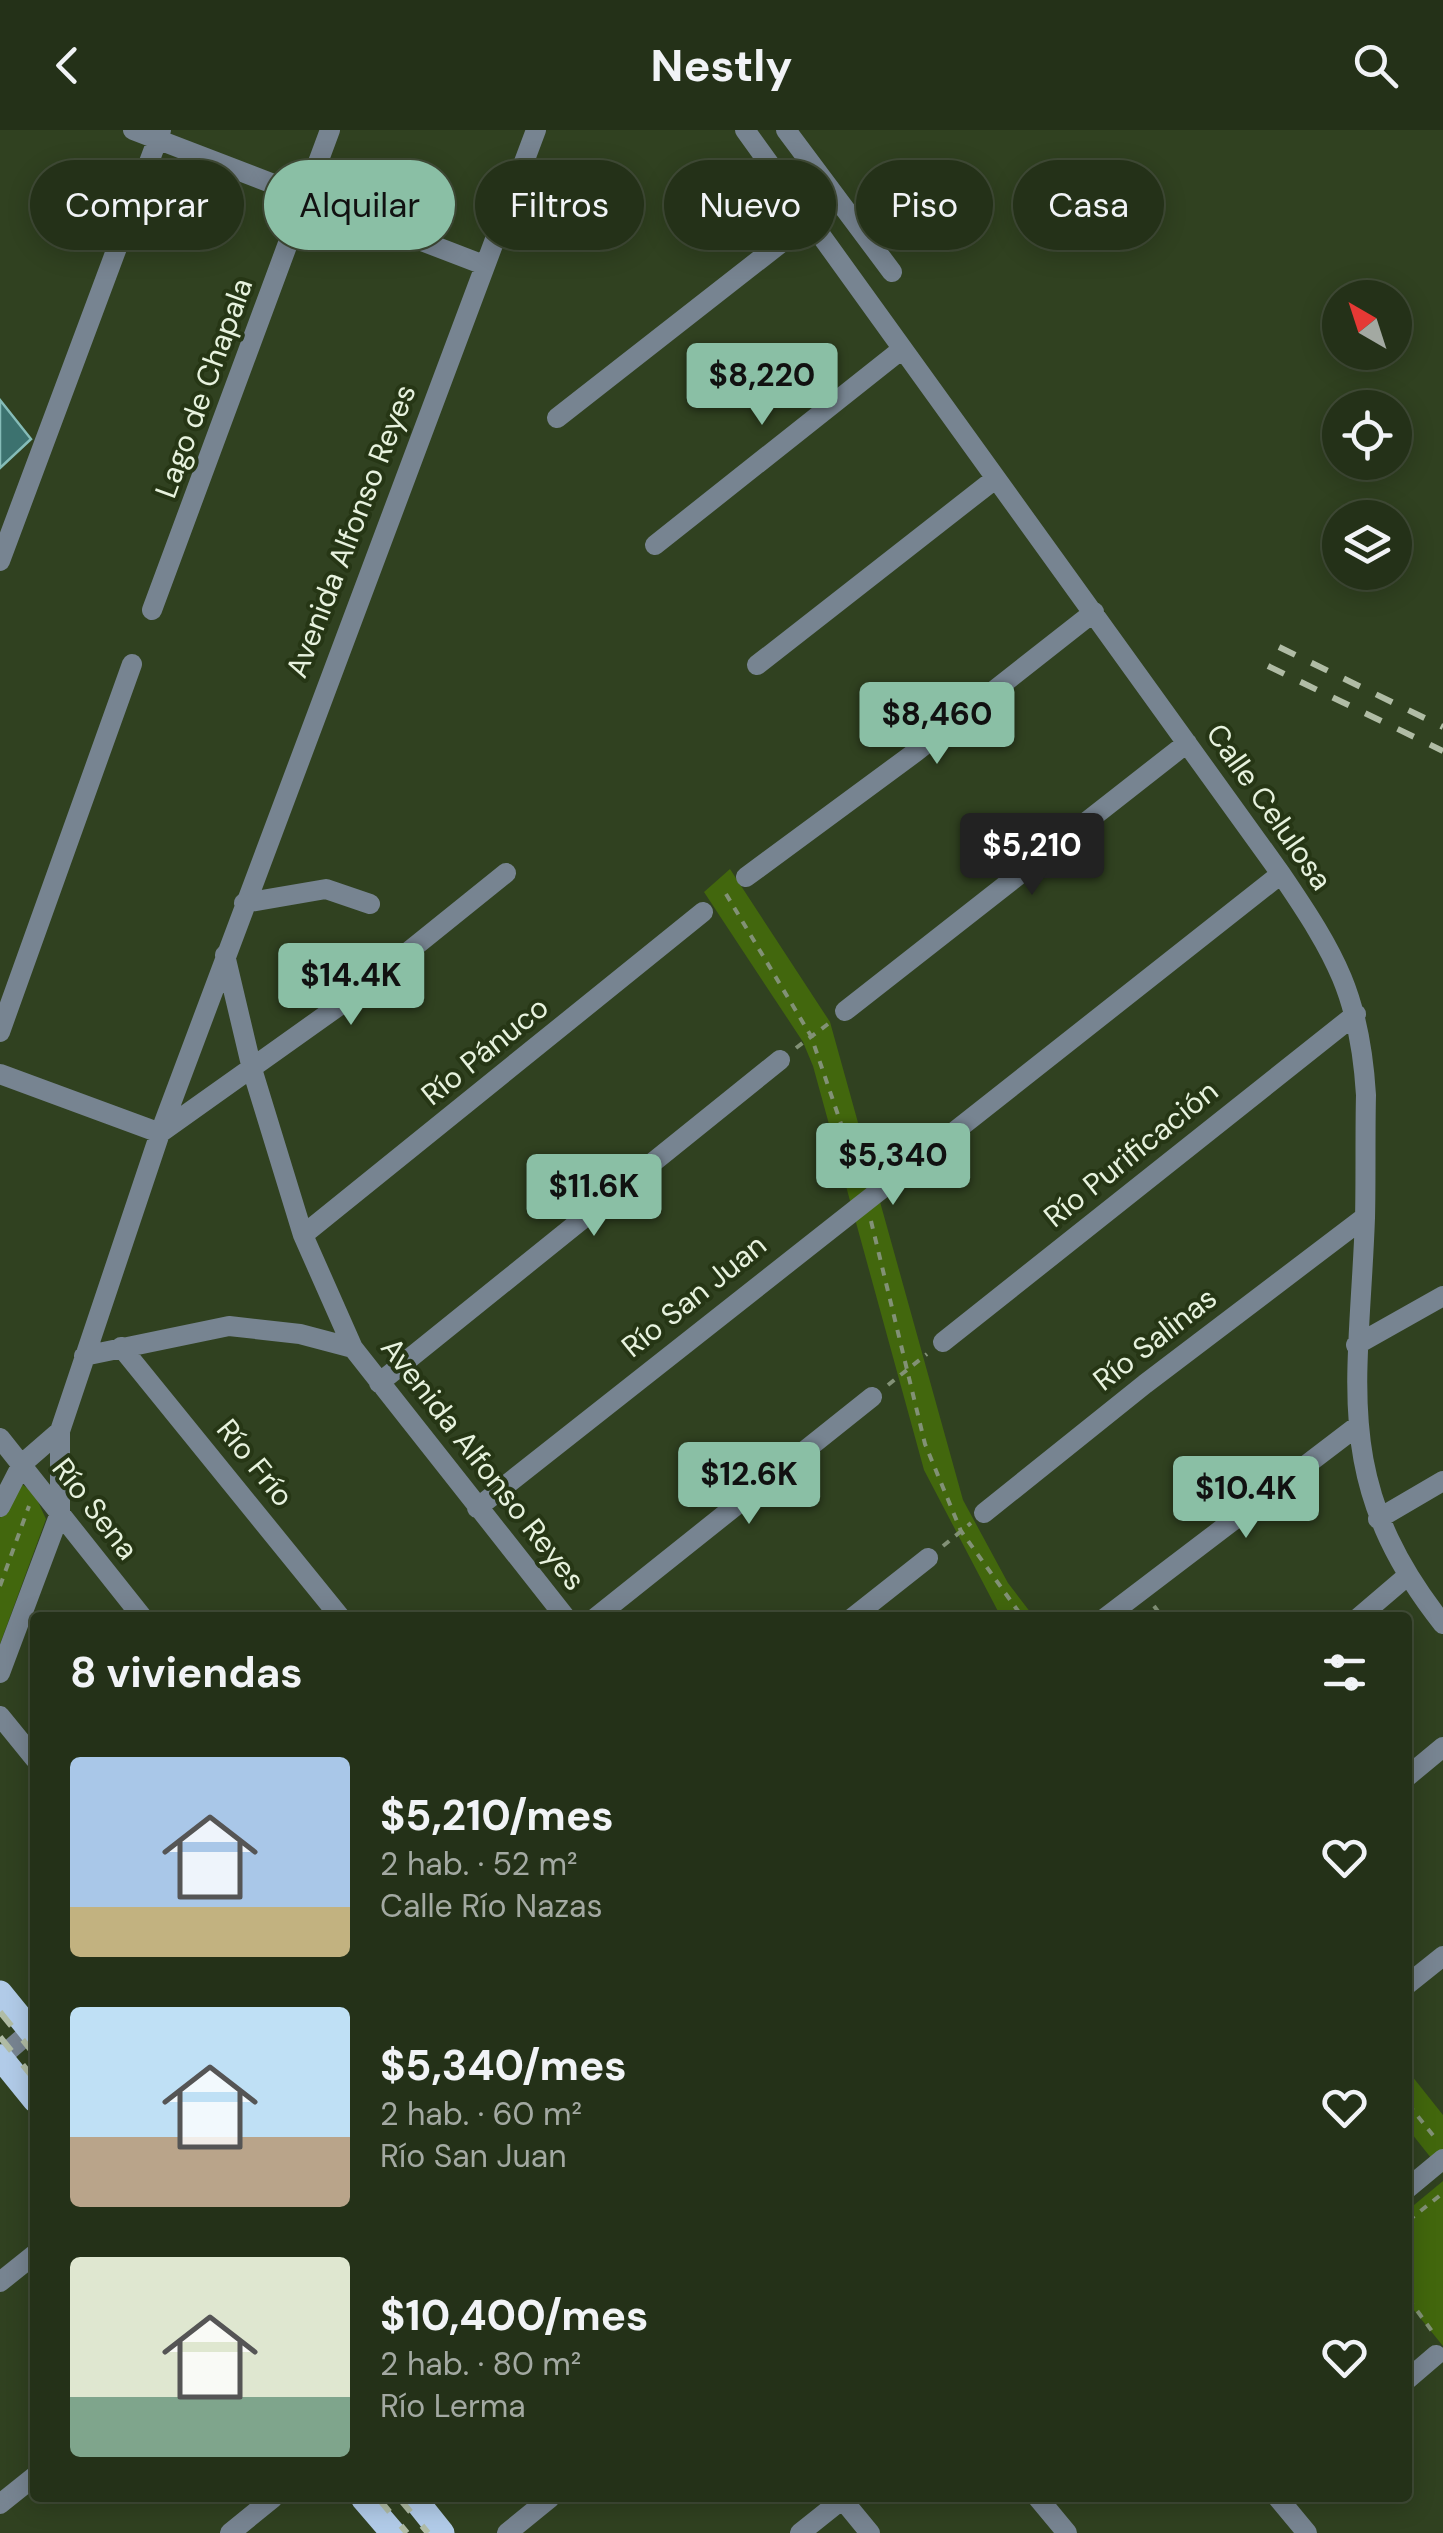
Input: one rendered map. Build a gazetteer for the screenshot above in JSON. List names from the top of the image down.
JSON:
{
  "streets": {
    "street": [
      "Lago de Chapala",
      "Avenida Alfonso Reyes",
      "Calle Celulosa",
      "Río Pánuco",
      "Río Purificación",
      "Río San Juan",
      "Río Salinas",
      "Río Frío",
      "Río Sena"
    ]
  },
  "crossings": [
    ["Avenida Alfonso Reyes", "Río Pánuco"],
    ["Avenida Alfonso Reyes", "Río San Juan"],
    ["Avenida Alfonso Reyes", "Río Frío"],
    ["Calle Celulosa", "Río Purificación"],
    ["Calle Celulosa", "Río San Juan"],
    ["Calle Celulosa", "Río Salinas"]
  ],
  "north": "top left",
  "page": {
    "header": "Nestly",
    "chip": [
      "Comprar",
      "Alquilar",
      "Filtros",
      "Nuevo",
      "Piso",
      "Casa"
    ],
    "price": [
      "$8,220",
      "$8,460",
      "$5,210",
      "$14.4K",
      "$5,340",
      "$11.6K",
      "$12.6K",
      "$10.4K"
    ],
    "heading": "8 viviendas",
    "list": [
      {
        "name": "$5,210/mes",
        "note": "2 hab. · 52 m² · Calle Río Nazas"
      },
      {
        "name": "$5,340/mes",
        "note": "2 hab. · 60 m² · Río San Juan"
      },
      {
        "name": "$10,400/mes",
        "note": "2 hab. · 80 m² · Río Lerma"
      }
    ]
  }
}
